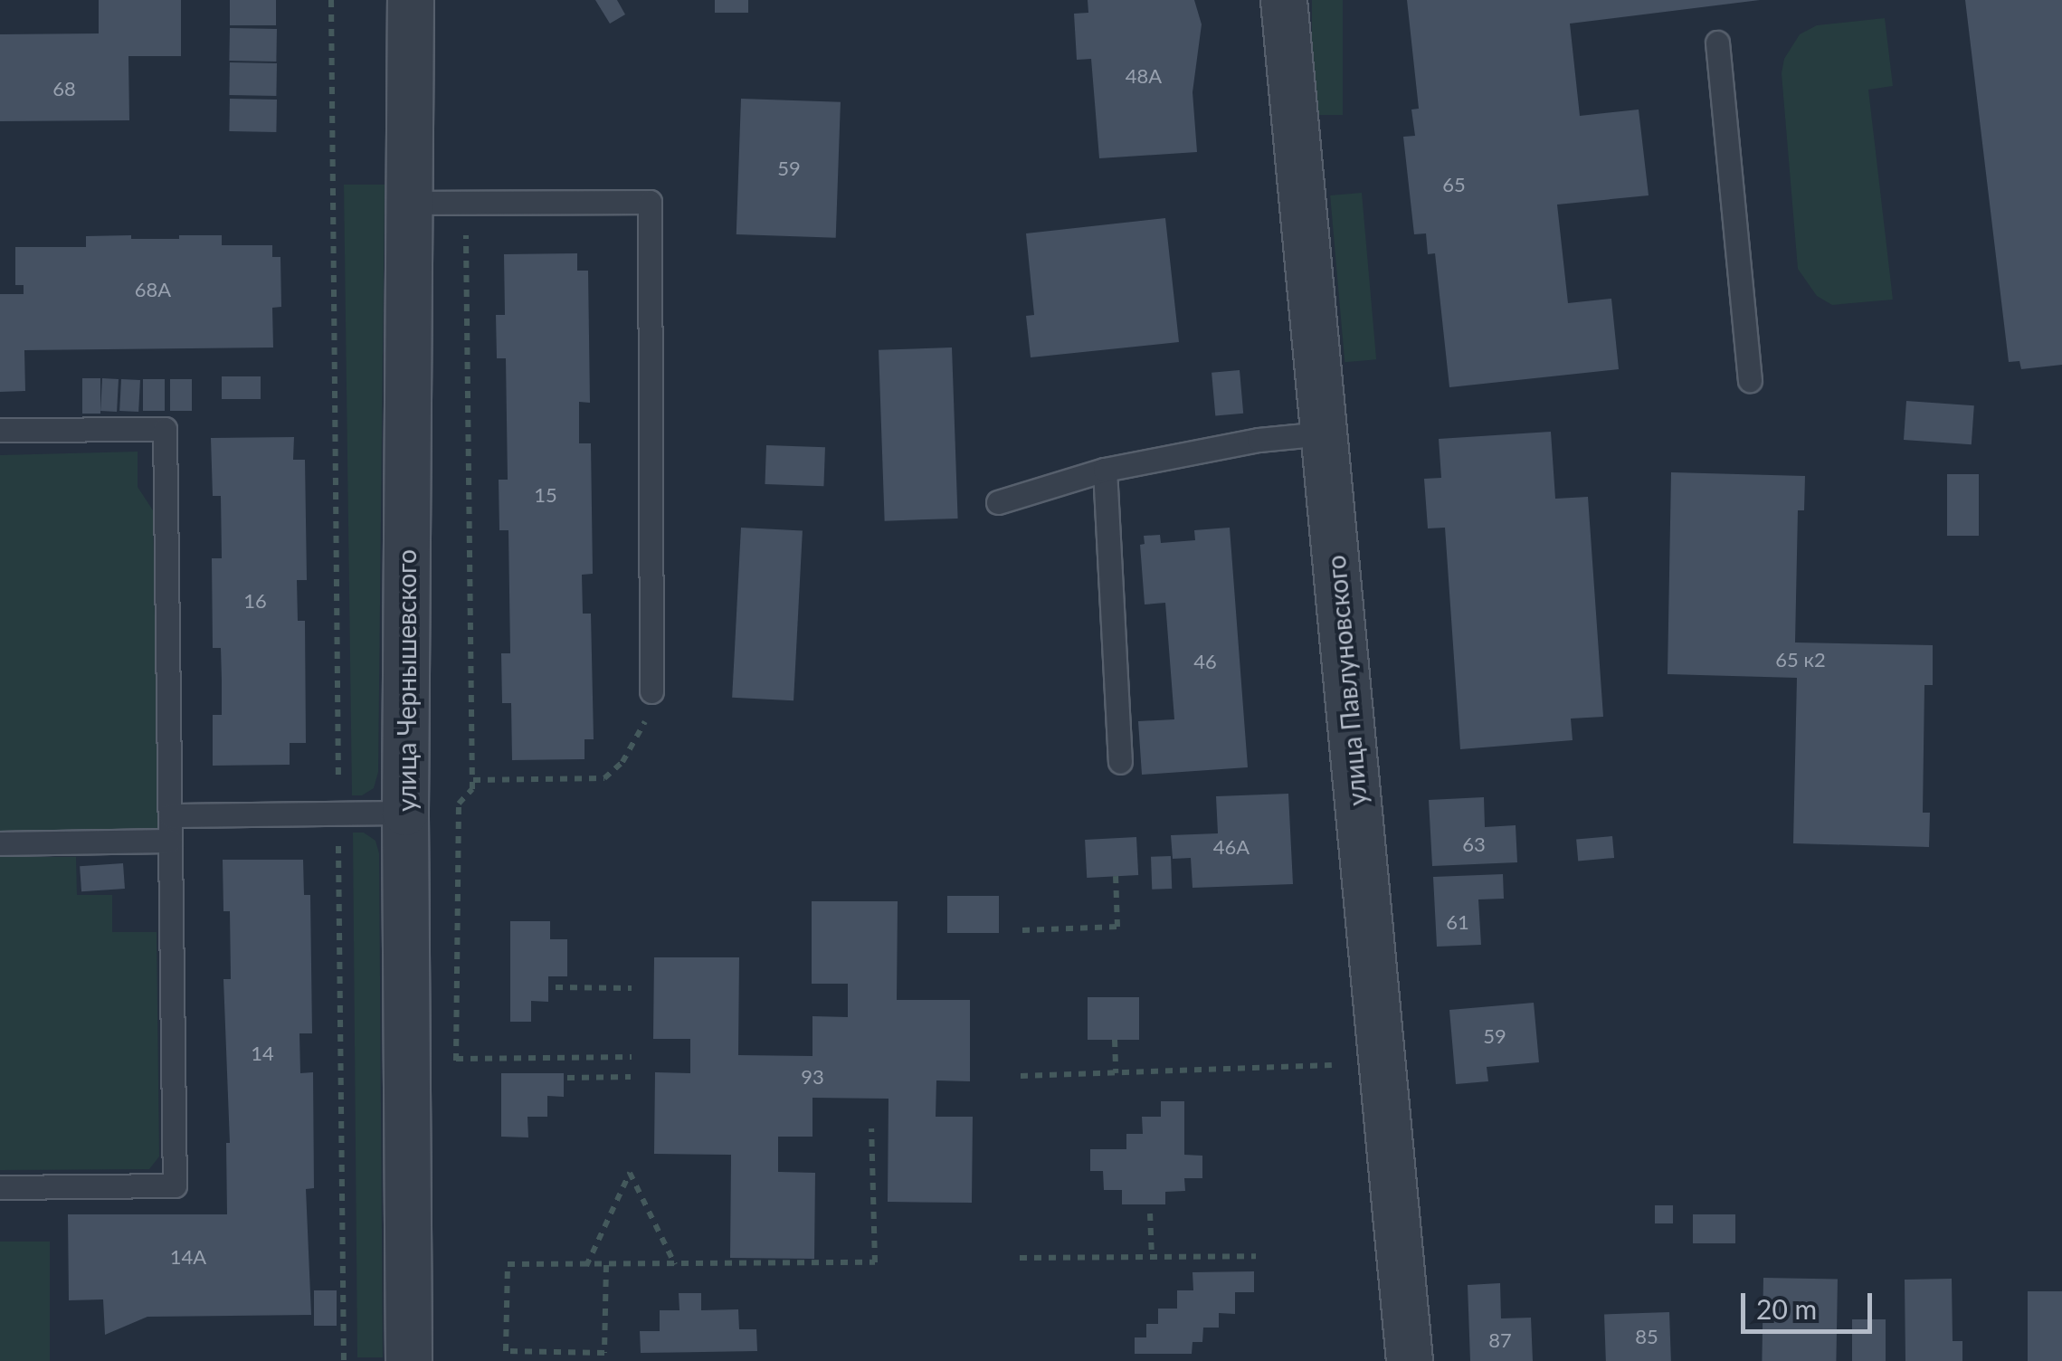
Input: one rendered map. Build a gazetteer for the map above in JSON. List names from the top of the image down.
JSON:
{
  "streets": {
    "street": ["улица Чернышевского", "улица Павлуновского"]
  },
  "house_numbers": [
    "48А",
    "68",
    "59",
    "65",
    "68А",
    "15",
    "16",
    "65 к2",
    "46",
    "63",
    "46А",
    "61",
    "59",
    "14",
    "93",
    "14А",
    "85",
    "87"
  ],
  "scale_bar": "20 m"
}
